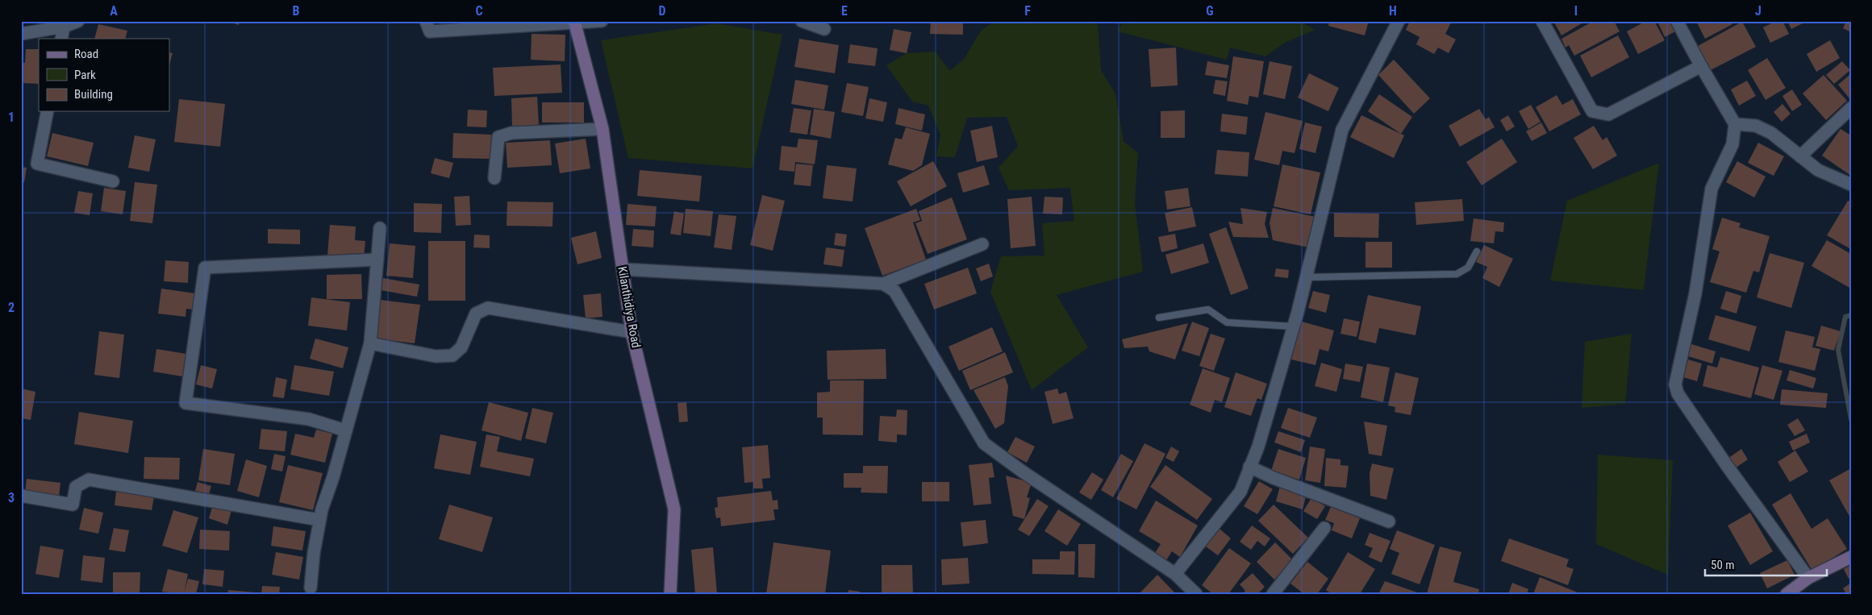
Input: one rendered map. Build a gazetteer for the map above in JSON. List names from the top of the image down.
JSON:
{
  "streets": {
    "street": ["Kilanthidiya Road"]
  },
  "legend": ["Road", "Park", "Building"],
  "scale_bar": "50 m",
  "grid": {
    "columns": [
      "A",
      "B",
      "C",
      "D",
      "E",
      "F",
      "G",
      "H",
      "I",
      "J"
    ],
    "rows": ["1", "2", "3"]
  }
}
